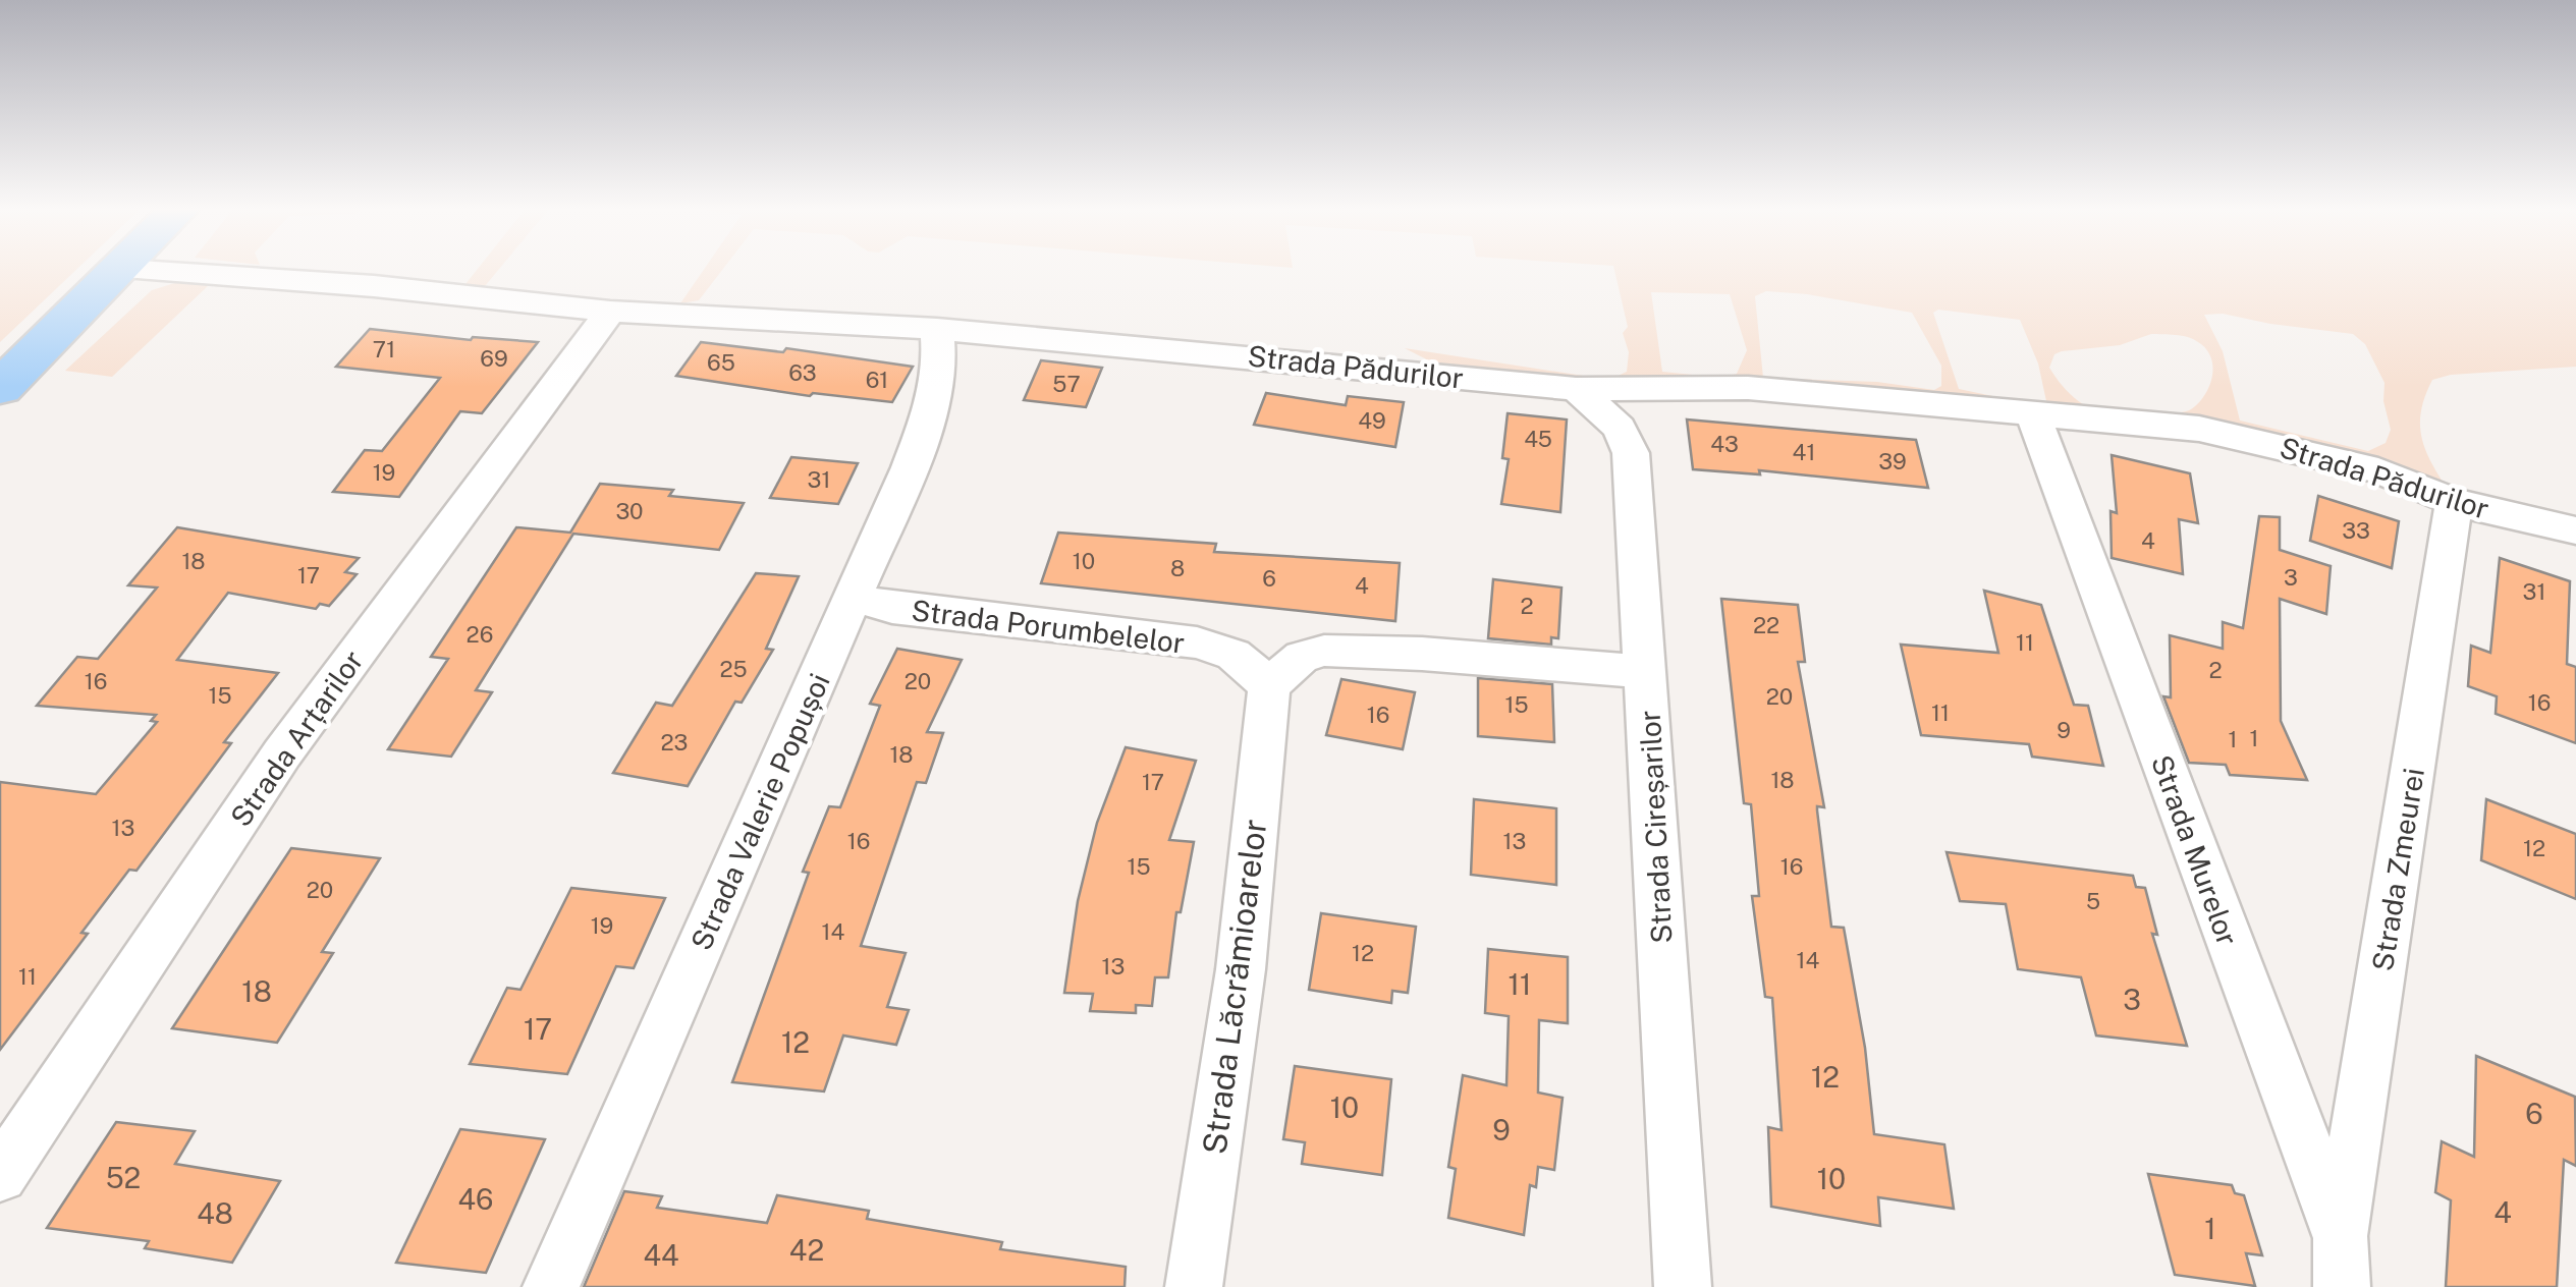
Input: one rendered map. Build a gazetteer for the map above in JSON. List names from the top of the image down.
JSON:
{
  "streets": {
    "street": [
      "Strada Pădurilor",
      "Strada Porumbelelor",
      "Strada Arțarilor",
      "Strada Valerie Popușoi",
      "Strada Cireșarilor",
      "Strada Murelor",
      "Strada Zmeurei",
      "Strada Lăcrămioarelor"
    ]
  },
  "crossings": [
    ["Strada Pădurilor", "Strada Arțarilor"],
    ["Strada Pădurilor", "Strada Valerie Popușoi"],
    ["Strada Pădurilor", "Strada Cireșarilor"],
    ["Strada Pădurilor", "Strada Murelor"],
    ["Strada Pădurilor", "Strada Zmeurei"],
    ["Strada Porumbelelor", "Strada Valerie Popușoi"],
    ["Strada Porumbelelor", "Strada Lăcrămioarelor"],
    ["Strada Murelor", "Strada Zmeurei"]
  ],
  "house_numbers": [
    "71",
    "69",
    "65",
    "63",
    "61",
    "57",
    "49",
    "45",
    "43",
    "41",
    "39",
    "19",
    "31",
    "30",
    "33",
    "4",
    "18",
    "10",
    "8",
    "17",
    "3",
    "6",
    "4",
    "31",
    "2",
    "22",
    "26",
    "11",
    "25",
    "2",
    "16",
    "20",
    "15",
    "20",
    "16",
    "15",
    "11",
    "16",
    "9",
    "1",
    "1",
    "23",
    "18",
    "18",
    "17",
    "13",
    "16",
    "13",
    "12",
    "15",
    "16",
    "20",
    "5",
    "19",
    "14",
    "12",
    "14",
    "13",
    "11",
    "11",
    "18",
    "3",
    "17",
    "12",
    "12",
    "10",
    "6",
    "9",
    "52",
    "10",
    "46",
    "4",
    "48",
    "1",
    "42",
    "44"
  ]
}
